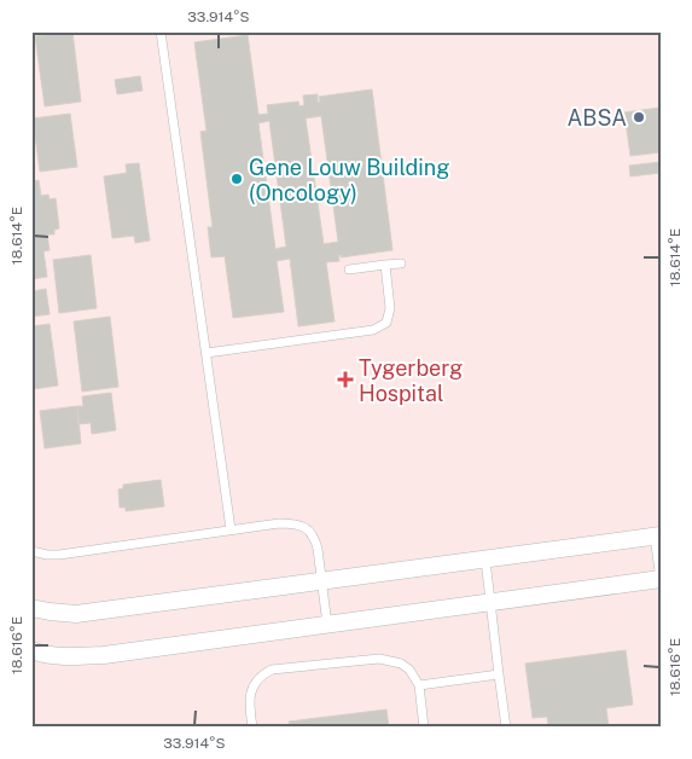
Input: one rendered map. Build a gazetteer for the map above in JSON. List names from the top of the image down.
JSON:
{
  "places": {
    "other": ["ABSA", "Gene Louw Building (Oncology)"],
    "health": ["Tygerberg Hospital"]
  },
  "coordinates": ["33.914°S", "18.614°E", "18.616°E"]
}
